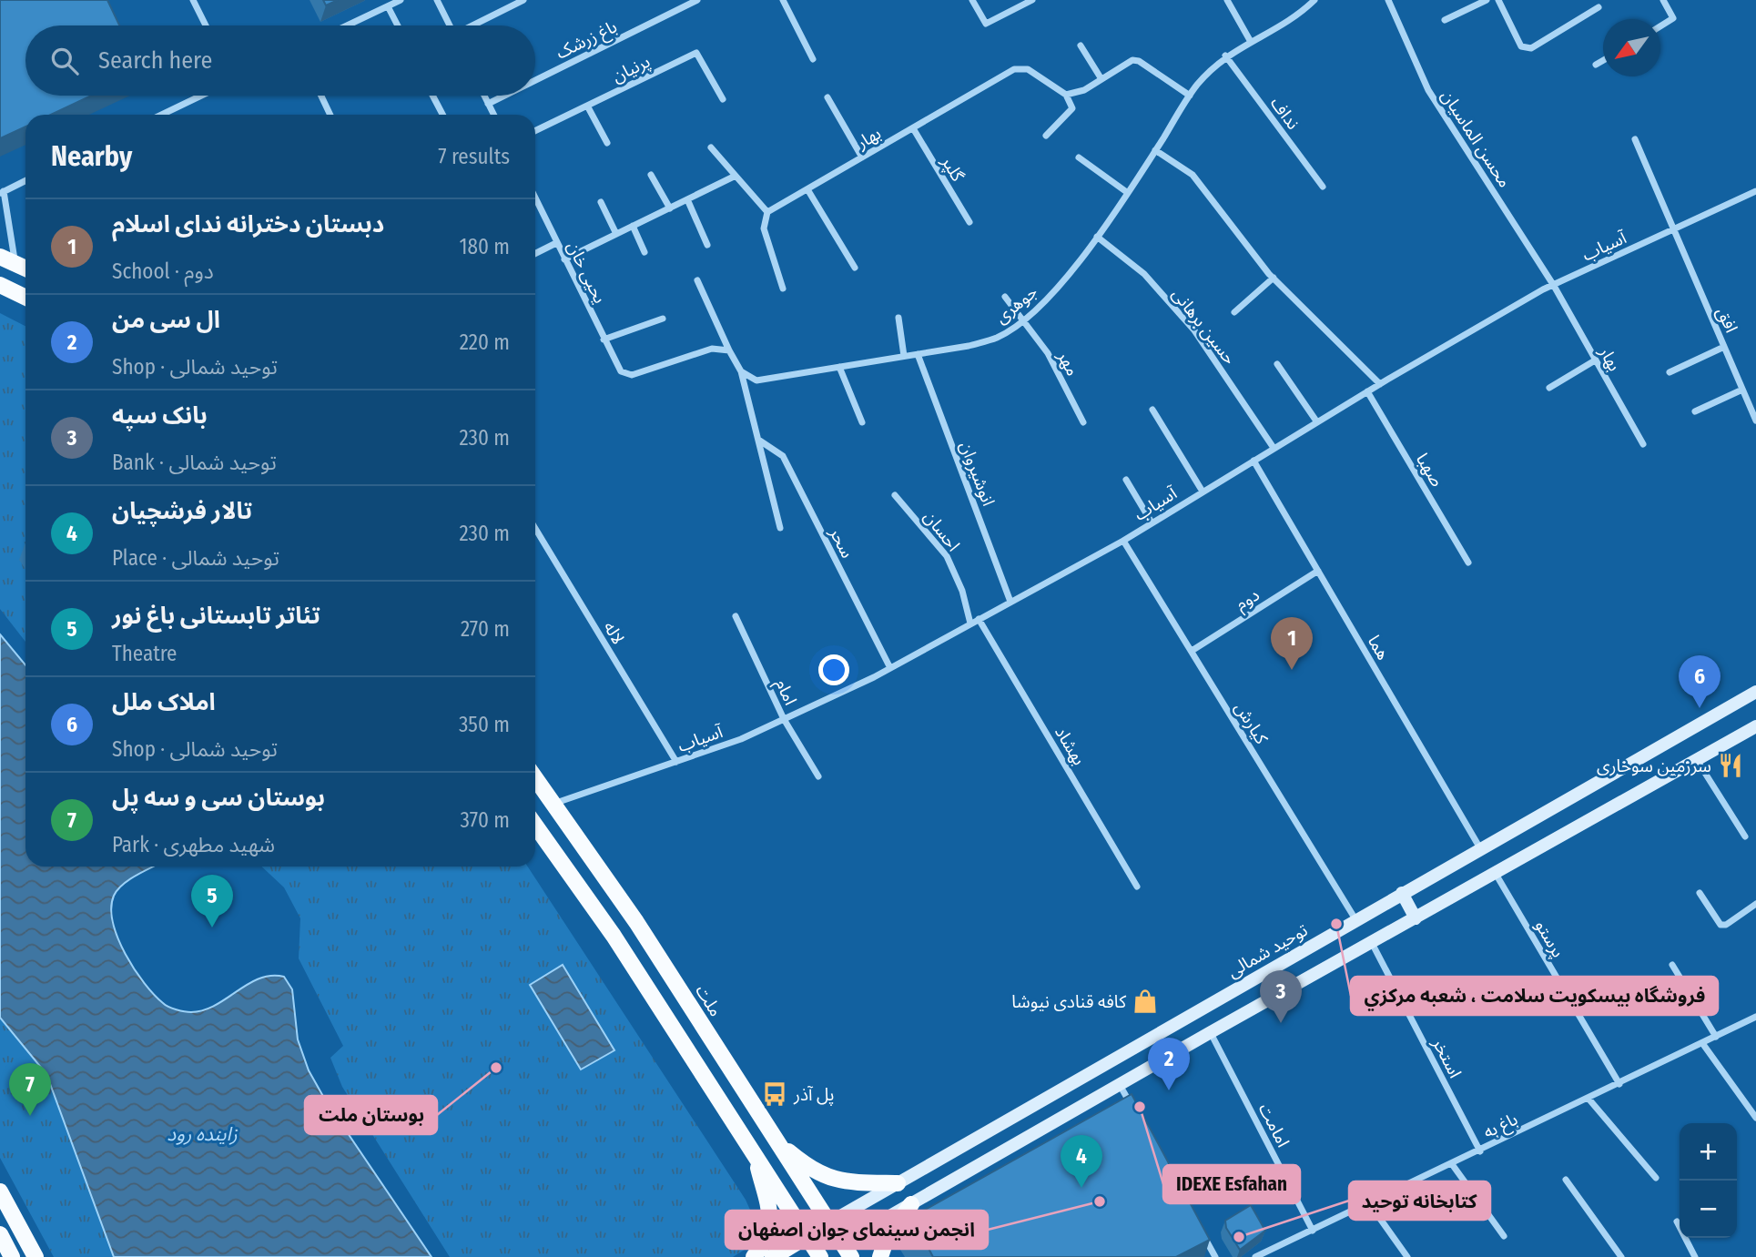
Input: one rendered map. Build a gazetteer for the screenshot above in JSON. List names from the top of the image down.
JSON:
{
  "streets": {
    "main road": ["توحید شمالی", "ملت"],
    "street": [
      "باغ زرشک",
      "پرنیان",
      "نداف",
      "بهار",
      "محسن الماسیان",
      "گلپر",
      "آسیاب",
      "یحیی خان",
      "جوهری",
      "افق",
      "حسین برهانی",
      "مهر",
      "صهبا",
      "انوشیروان",
      "احسان",
      "سحر",
      "دوم",
      "لاله",
      "هما",
      "امام",
      "کیارش",
      "بهشاد",
      "پرستو",
      "استخر",
      "امامت",
      "باغ به"
    ]
  },
  "crossings": [
    ["نداف", "جوهری"],
    ["بهار", "محسن الماسیان"],
    ["بهار", "گلپر"],
    ["بهار", "آسیاب"],
    ["محسن الماسیان", "آسیاب"],
    ["آسیاب", "افق"],
    ["آسیاب", "حسین برهانی"],
    ["آسیاب", "صهبا"],
    ["آسیاب", "انوشیروان"],
    ["آسیاب", "احسان"],
    ["آسیاب", "سحر"],
    ["آسیاب", "لاله"],
    ["آسیاب", "هما"],
    ["آسیاب", "امام"],
    ["آسیاب", "کیارش"],
    ["آسیاب", "بهشاد"],
    ["آسیاب", "ملت"],
    ["جوهری", "حسین برهانی"],
    ["جوهری", "مهر"],
    ["جوهری", "انوشیروان"],
    ["دوم", "هما"],
    ["دوم", "کیارش"],
    ["هما", "توحید شمالی"],
    ["کیارش", "توحید شمالی"],
    ["پرستو", "باغ به"],
    ["توحید شمالی", "ملت"],
    ["استخر", "باغ به"],
    ["امامت", "باغ به"]
  ],
  "water": ["زاینده رود"],
  "places": {
    "restaurant": ["سرزمین سوخاری"],
    "other": [
      "فروشگاه بيسكويت سلامت ، شعبه مركزي",
      "بوستان ملت",
      "IDEXE Esfahan",
      "انجمن سینمای جوان اصفهان",
      "کتابخانه توحید"
    ],
    "shop": ["کافه قنادی نیوشا"],
    "bus stop": ["پل آذر"]
  },
  "north": "bottom left",
  "page": {
    "search": "Search here",
    "heading": ["Nearby", "7 results"],
    "list": [
      {
        "mark": "1",
        "name": "دبستان دخترانه ندای اسلام",
        "note": "School · دوم",
        "value": "180 m"
      },
      {
        "mark": "2",
        "name": "ال سی من",
        "note": "Shop · توحید شمالی",
        "value": "220 m"
      },
      {
        "mark": "3",
        "name": "بانک سپه",
        "note": "Bank · توحید شمالی",
        "value": "230 m"
      },
      {
        "mark": "4",
        "name": "تالار فرشچیان",
        "note": "Place · توحید شمالی",
        "value": "230 m"
      },
      {
        "mark": "5",
        "name": "تئاتر تابستانی باغ نور",
        "note": "Theatre",
        "value": "270 m"
      },
      {
        "mark": "6",
        "name": "املاک ملل",
        "note": "Shop · توحید شمالی",
        "value": "350 m"
      },
      {
        "mark": "7",
        "name": "بوستان سی و سه پل",
        "note": "Park · شهید مطهری",
        "value": "370 m"
      }
    ],
    "pins": [
      "1",
      "6",
      "5",
      "3",
      "2",
      "7",
      "4"
    ],
    "map_buttons": ["+", "−"]
  }
}
